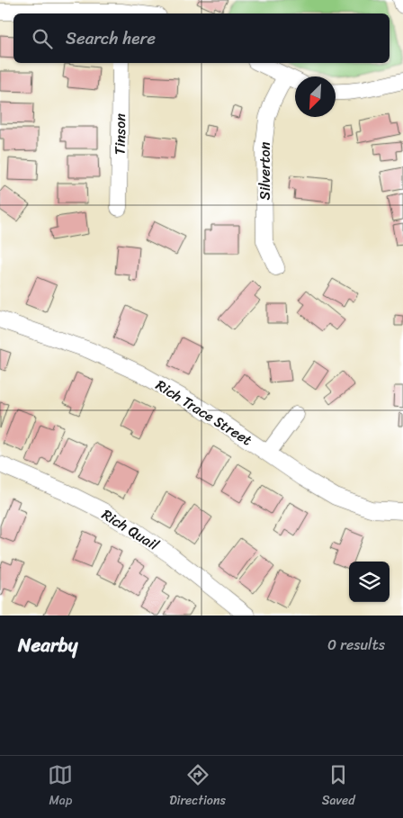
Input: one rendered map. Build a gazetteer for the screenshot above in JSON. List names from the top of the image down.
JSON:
{
  "streets": {
    "street": [
      "Tinson",
      "Silverton",
      "Rich Trace Street",
      "Rich Quail"
    ]
  },
  "north": "bottom left",
  "page": {
    "search": "Search here",
    "heading": ["Nearby", "0 results"],
    "nav": ["Map", "Directions", "Saved"]
  }
}
